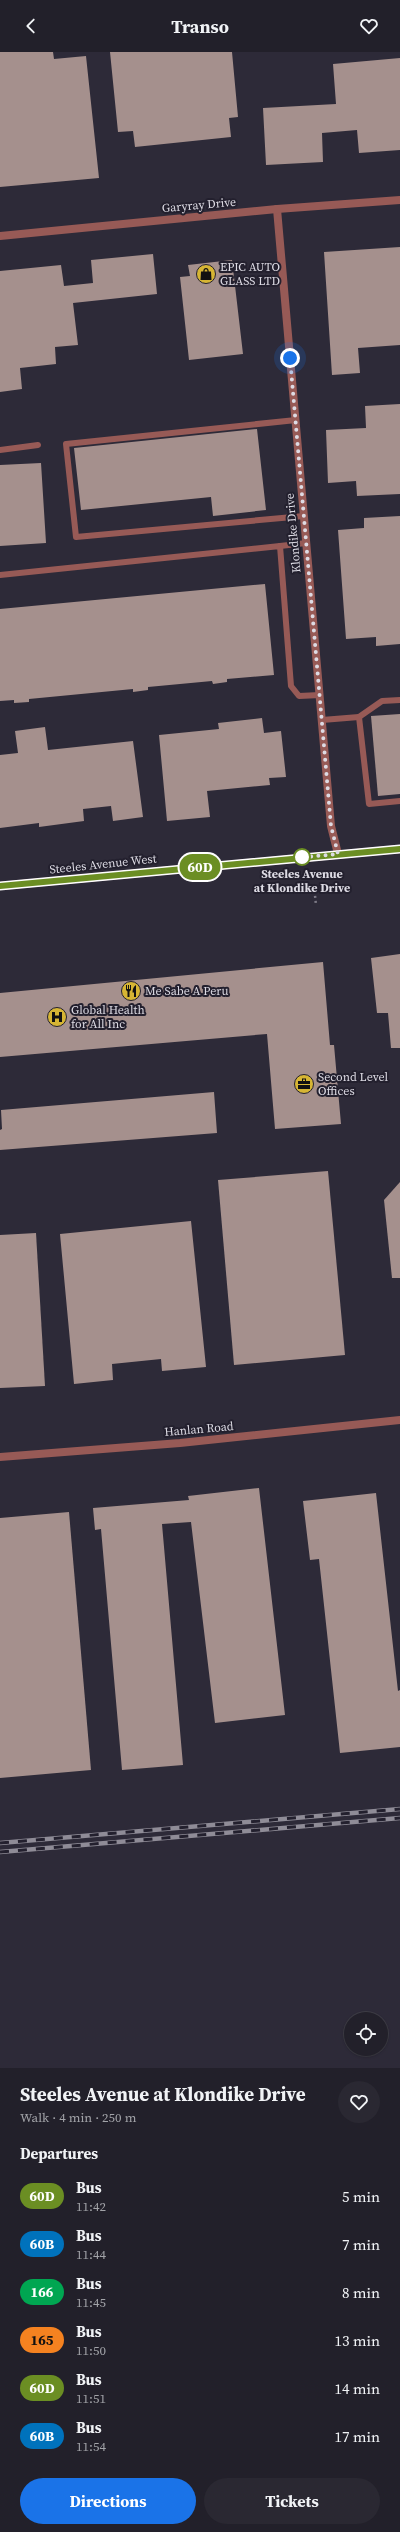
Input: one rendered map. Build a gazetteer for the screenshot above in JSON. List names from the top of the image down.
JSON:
{
  "streets": {
    "main road": ["Steeles Avenue West"],
    "street": ["Garyray Drive", "Klondike Drive", "Hanlan Road"]
  },
  "crossings": [
    ["Garyray Drive", "Klondike Drive"],
    ["Klondike Drive", "Steeles Avenue West"]
  ],
  "places": {
    "shop": ["EPIC AUTO GLASS LTD"],
    "other": ["Steeles Avenue at Klondike Drive"],
    "restaurant": ["Me Sabe A Peru"],
    "hospital": ["Global Health for All Inc"],
    "office": ["Second Level Offices"]
  },
  "lines": ["bus line 60D"],
  "page": {
    "header": "Transo",
    "on_map": "60D",
    "heading": [
      ["Steeles Avenue at Klondike Drive", "Walk · 4 min · 250 m"],
      "Departures"
    ],
    "list": [
      {
        "mark": "60D",
        "name": "Bus",
        "note": "11:42",
        "value": "5 min"
      },
      {
        "mark": "60B",
        "name": "Bus",
        "note": "11:44",
        "value": "7 min"
      },
      {
        "mark": "166",
        "name": "Bus",
        "note": "11:45",
        "value": "8 min"
      },
      {
        "mark": "165",
        "name": "Bus",
        "note": "11:50",
        "value": "13 min"
      },
      {
        "mark": "60D",
        "name": "Bus",
        "note": "11:51",
        "value": "14 min"
      },
      {
        "mark": "60B",
        "name": "Bus",
        "note": "11:54",
        "value": "17 min"
      }
    ],
    "buttons": ["Directions", "Tickets"]
  }
}
